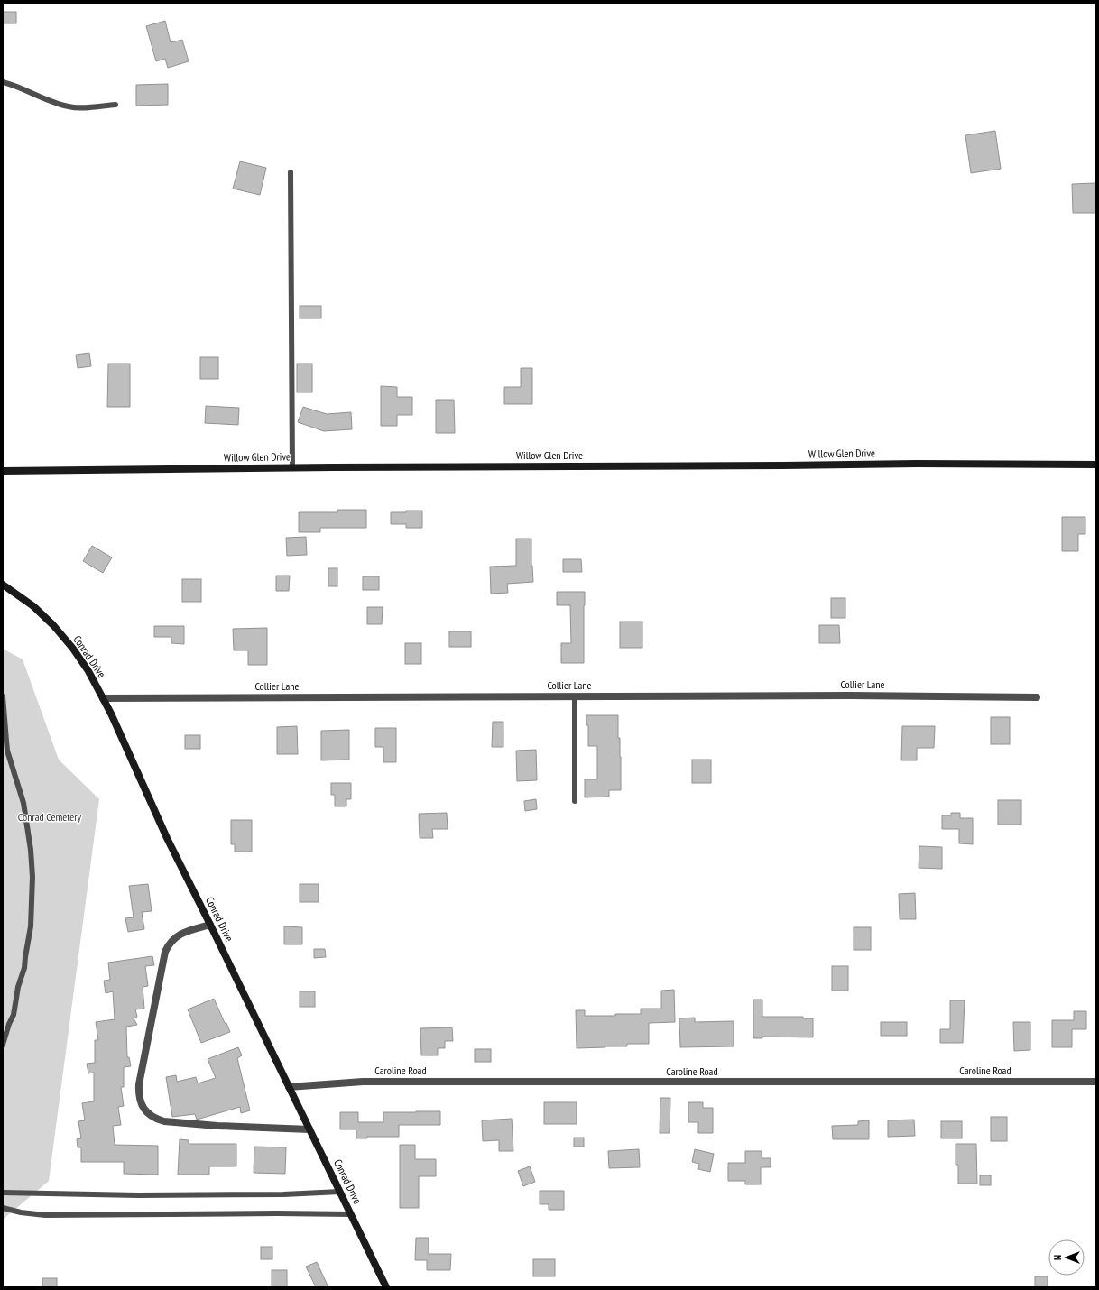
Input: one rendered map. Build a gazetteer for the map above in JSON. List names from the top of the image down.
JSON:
{
  "streets": {
    "main road": ["Willow Glen Drive", "Conrad Drive"],
    "street": ["Collier Lane", "Caroline Road"]
  },
  "crossings": [
    ["Conrad Drive", "Collier Lane"],
    ["Conrad Drive", "Caroline Road"]
  ],
  "parks": ["Conrad Cemetery"],
  "north": "left"
}
